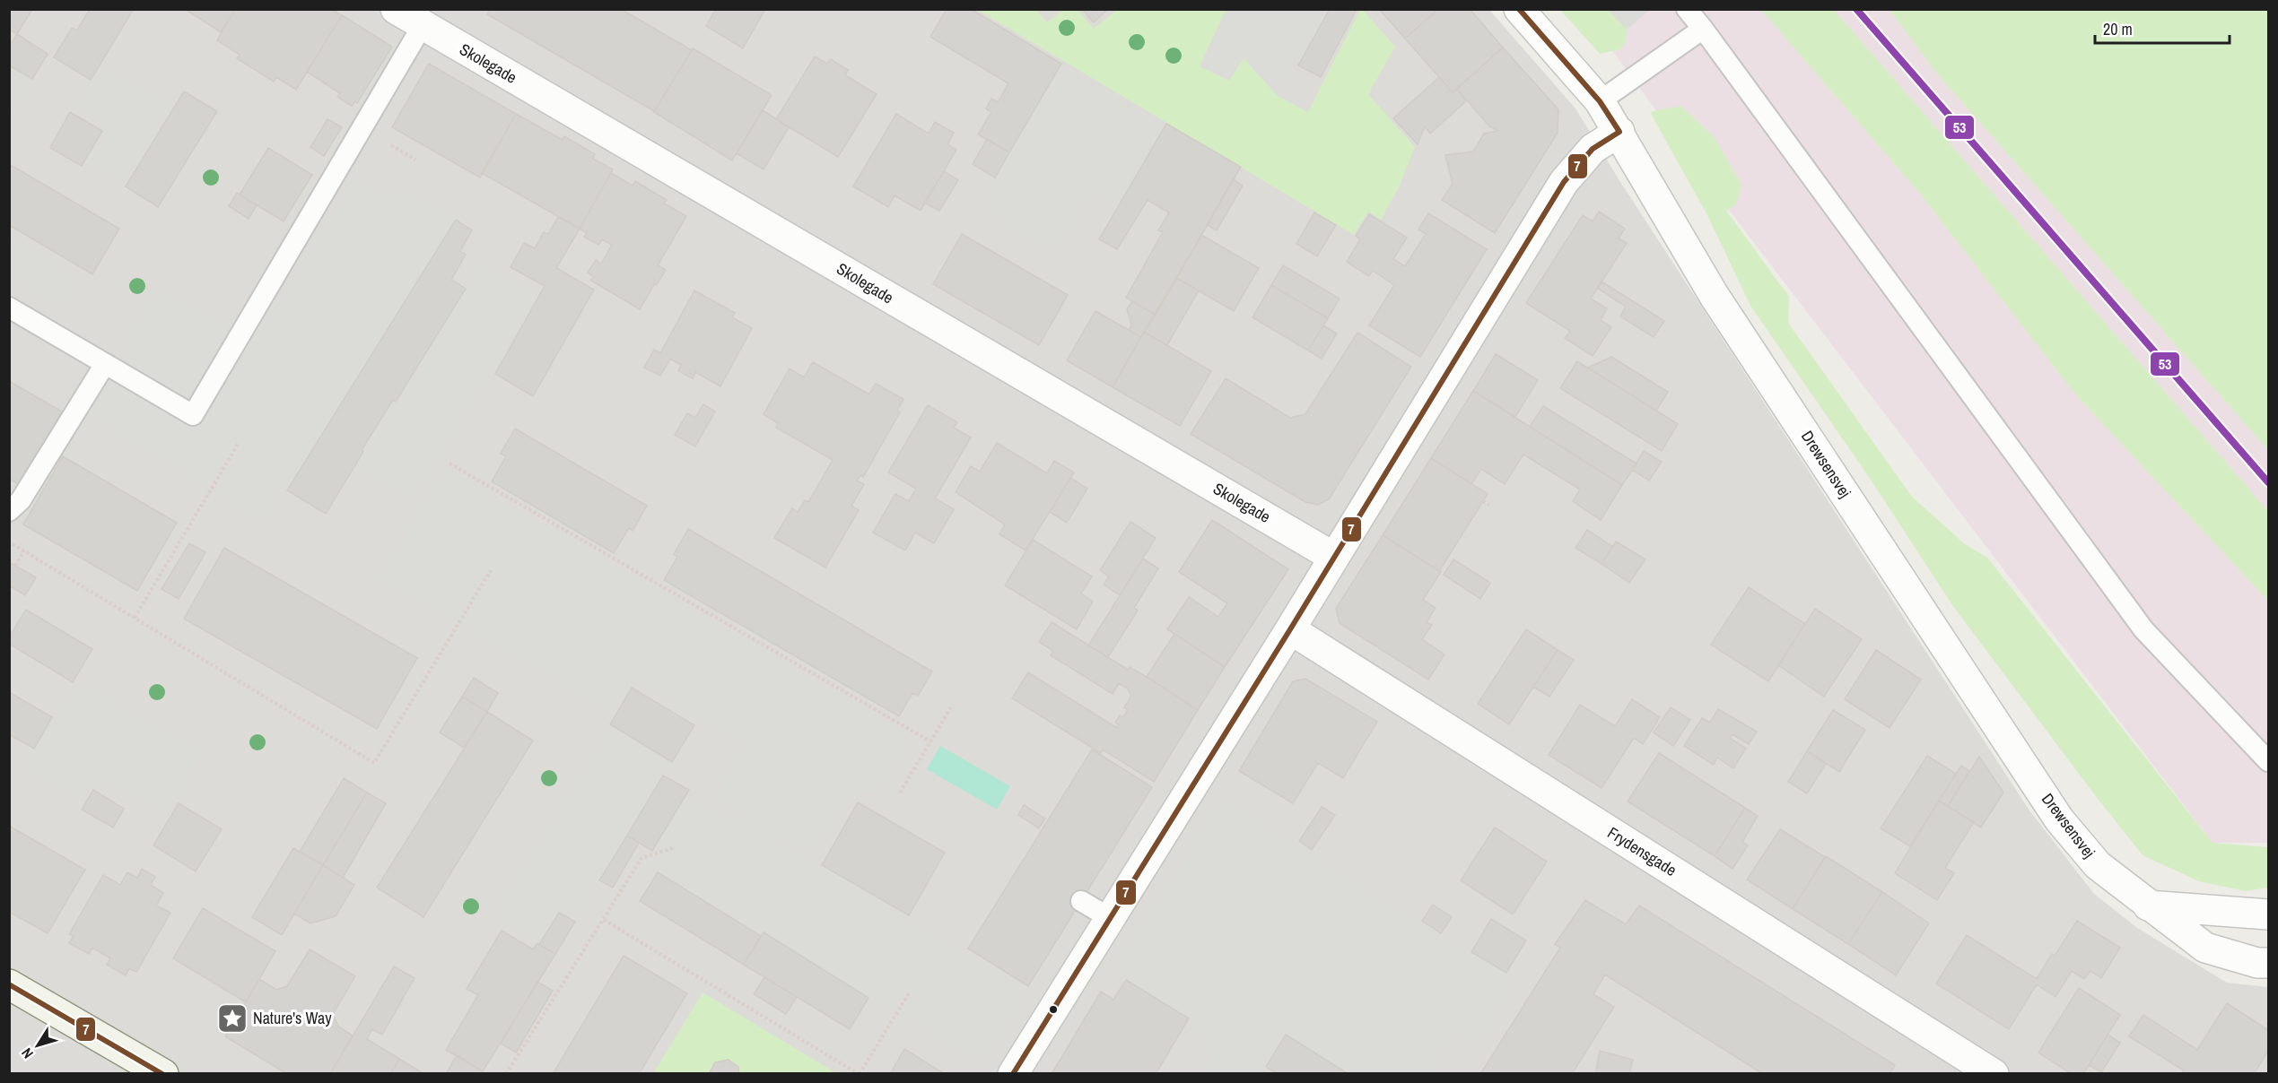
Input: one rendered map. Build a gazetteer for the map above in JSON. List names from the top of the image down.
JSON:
{
  "streets": {
    "street": ["Skolegade", "Drewsensvej", "Frydensgade"]
  },
  "places": {
    "place": ["Nature's Way"]
  },
  "lines": ["transit line 53", "transit line 7"],
  "scale_bar": "20 m",
  "north": "bottom left"
}
